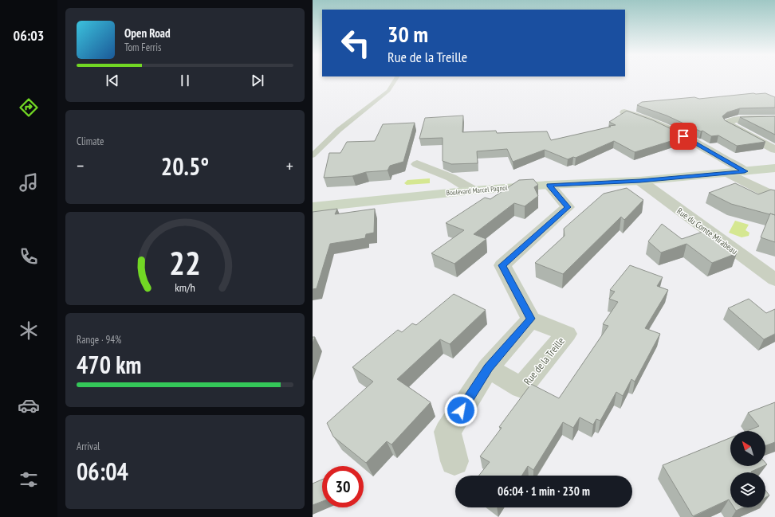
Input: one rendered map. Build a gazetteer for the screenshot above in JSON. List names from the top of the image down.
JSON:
{
  "streets": {
    "street": ["Boulevard Marcel Pagnol", "Rue du Comte Mirabeau", "Rue de la Treille"]
  },
  "crossings": [
    ["Boulevard Marcel Pagnol", "Rue du Comte Mirabeau"]
  ],
  "north": "top left",
  "page": {
    "tabs": "06:03",
    "turn": ["30 m", "Rue de la Treille"],
    "song": ["Open Road", "Tom Ferris"],
    "tile": [
      "Climate",
      ["Range · 94%", "470 km"],
      ["Arrival", "06:04"]
    ],
    "heat": ["−", "20.5°", "+"],
    "limit": "30",
    "trip": "06:04 · 1 min · 230 m",
    "gauge": ["22", "km/h"]
  }
}
